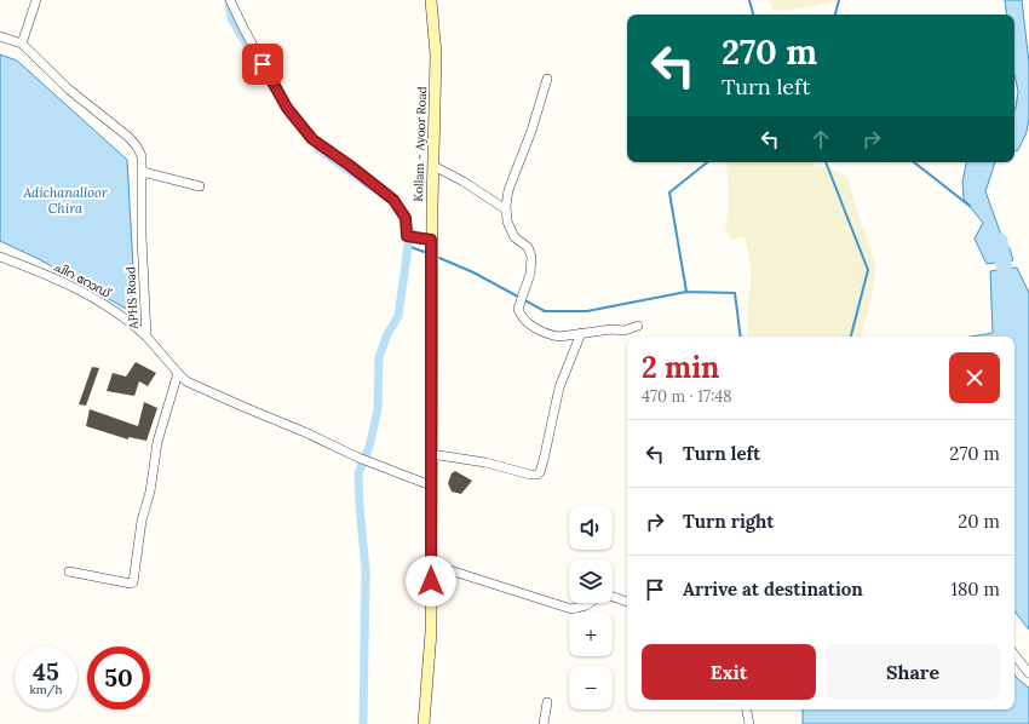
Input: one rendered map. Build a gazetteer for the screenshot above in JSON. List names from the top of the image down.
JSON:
{
  "streets": {
    "main road": ["Kollam - Ayoor Road"],
    "street": ["ചിറ റോഡ്", "APHS Road"]
  },
  "crossings": [
    ["Kollam - Ayoor Road", "APHS Road"],
    ["ചിറ റോഡ്", "APHS Road"]
  ],
  "water": ["Adichanalloor Chira"],
  "page": {
    "turn": ["270 m", "Turn left"],
    "heading": ["2 min", "470 m · 17:48"],
    "list": [
      {
        "name": "Turn left",
        "value": "270 m"
      },
      {
        "name": "Turn right",
        "value": "20 m"
      },
      {
        "name": "Arrive at destination",
        "value": "180 m"
      }
    ],
    "map_buttons": ["+", "−"],
    "buttons": ["Exit", "Share"],
    "speed": "45 km/h",
    "limit": "50"
  }
}
